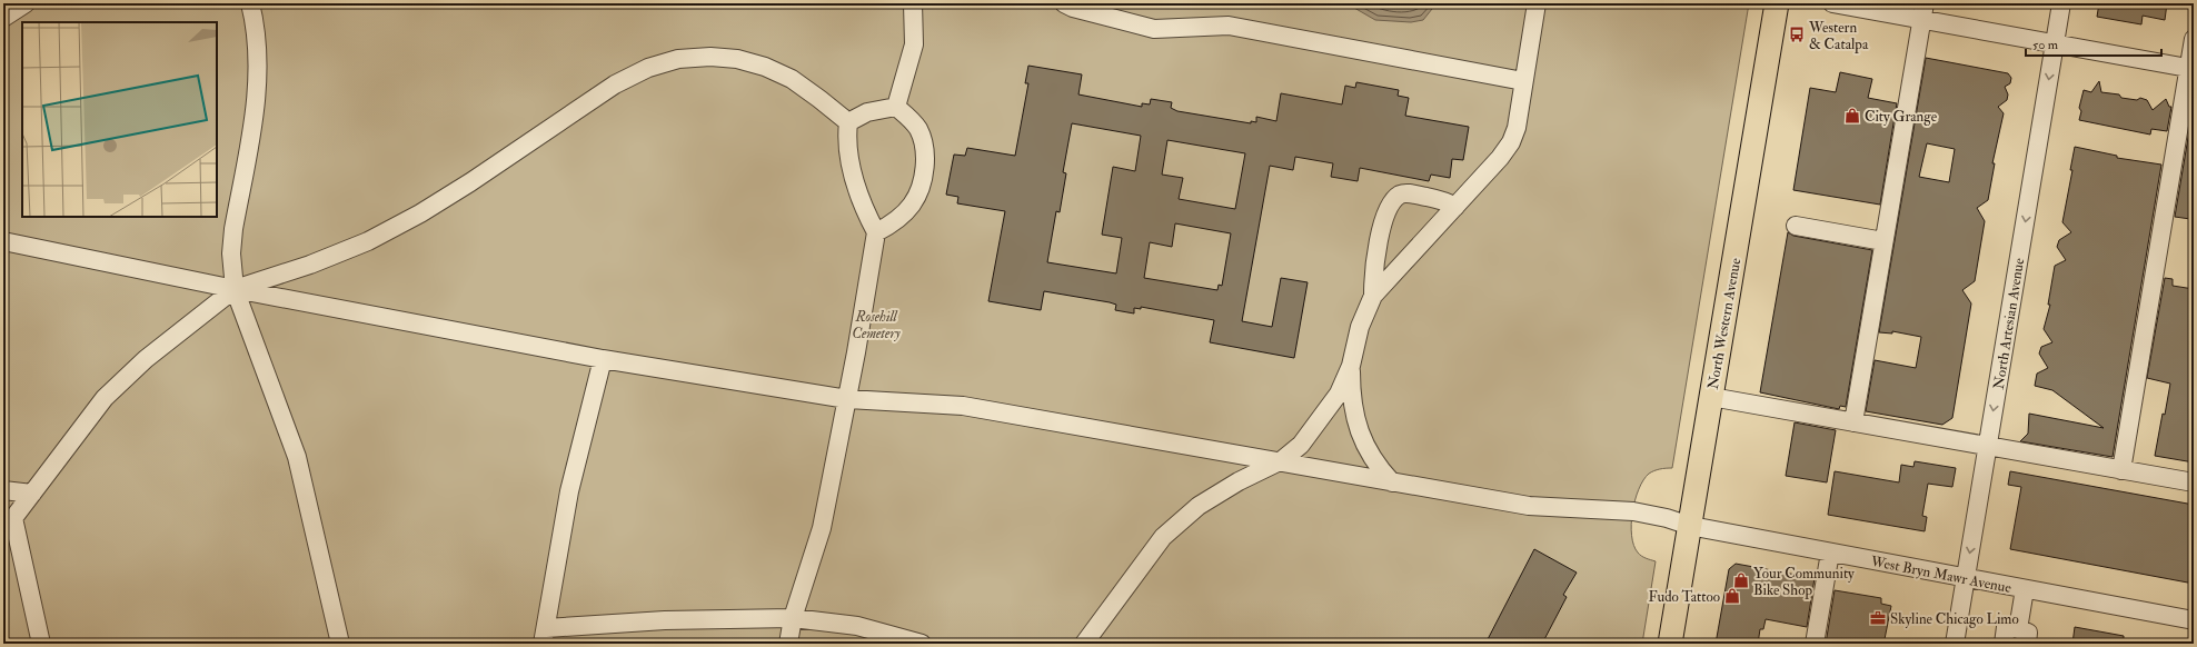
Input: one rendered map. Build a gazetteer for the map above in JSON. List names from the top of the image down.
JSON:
{
  "streets": {
    "main road": ["North Western Avenue"],
    "street": ["North Artesian Avenue", "West Bryn Mawr Avenue"]
  },
  "crossings": [
    ["North Western Avenue", "West Bryn Mawr Avenue"],
    ["North Artesian Avenue", "West Bryn Mawr Avenue"]
  ],
  "parks": ["Rosehill Cemetery"],
  "places": {
    "bus stop": ["Western & Catalpa"],
    "shop": ["City Grange", "Your Community Bike Shop", "Fudo Tattoo"],
    "office": ["Skyline Chicago Limo"]
  },
  "scale_bar": "50 m"
}
